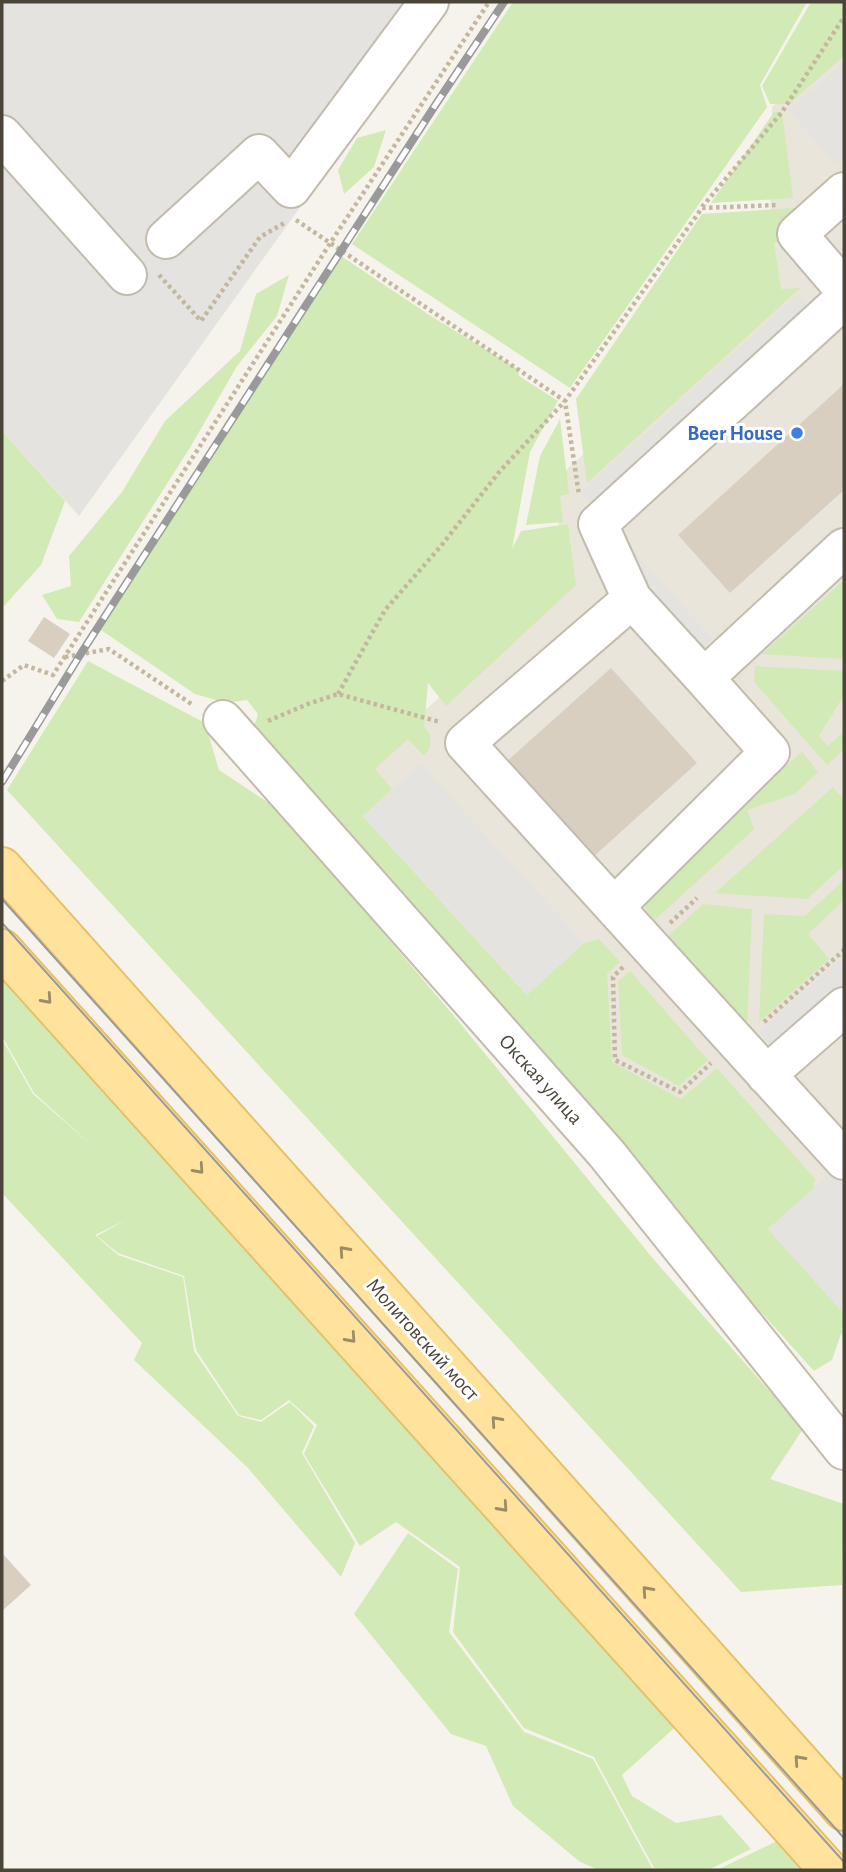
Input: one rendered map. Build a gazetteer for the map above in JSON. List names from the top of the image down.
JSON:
{
  "streets": {
    "main road": ["Молитовский мост"],
    "street": ["Окская улица"]
  },
  "places": ["Beer House"]
}
